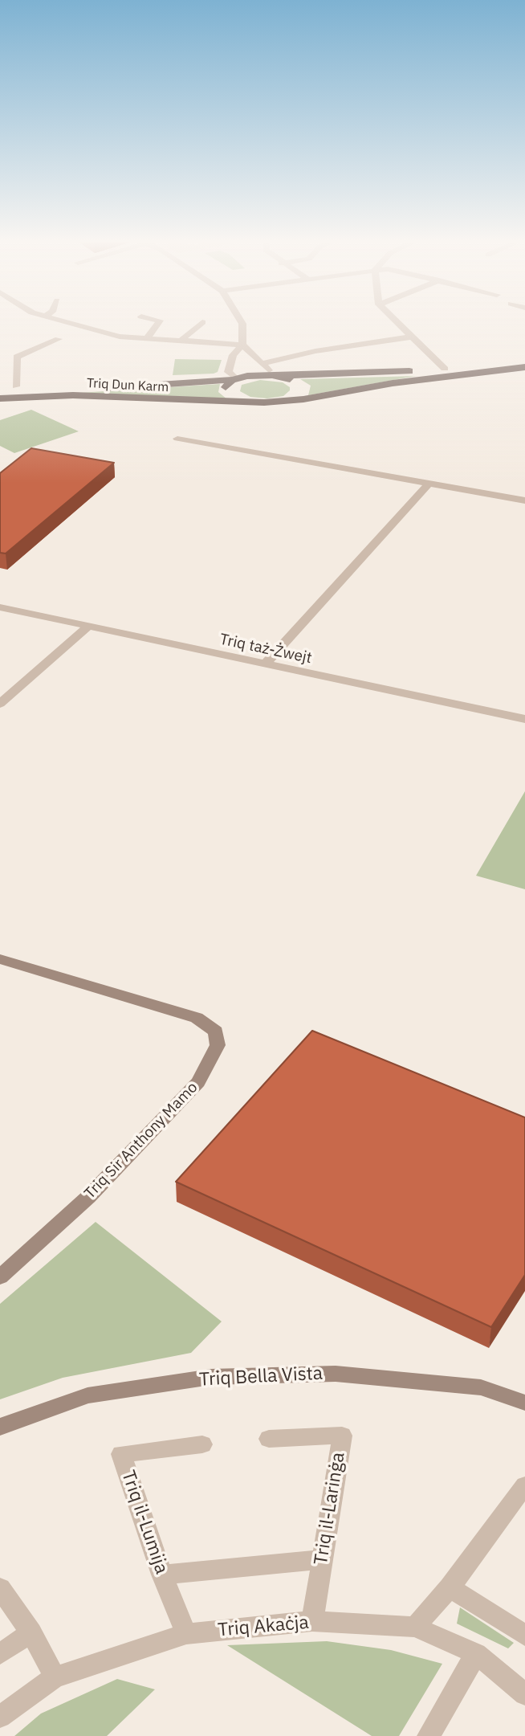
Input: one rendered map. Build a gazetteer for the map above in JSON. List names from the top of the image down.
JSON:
{
  "streets": {
    "highway": ["Triq Dun Karm"],
    "main road": ["Triq Sir Anthony Mamo", "Triq Bella Vista"],
    "street": [
      "Triq taż-Żwejt",
      "Triq il-Larinġa",
      "Triq il-Lumija",
      "Triq Akaċja"
    ]
  },
  "crossings": [
    ["Triq il-Larinġa", "Triq Akaċja"],
    ["Triq il-Lumija", "Triq Akaċja"]
  ]
}
